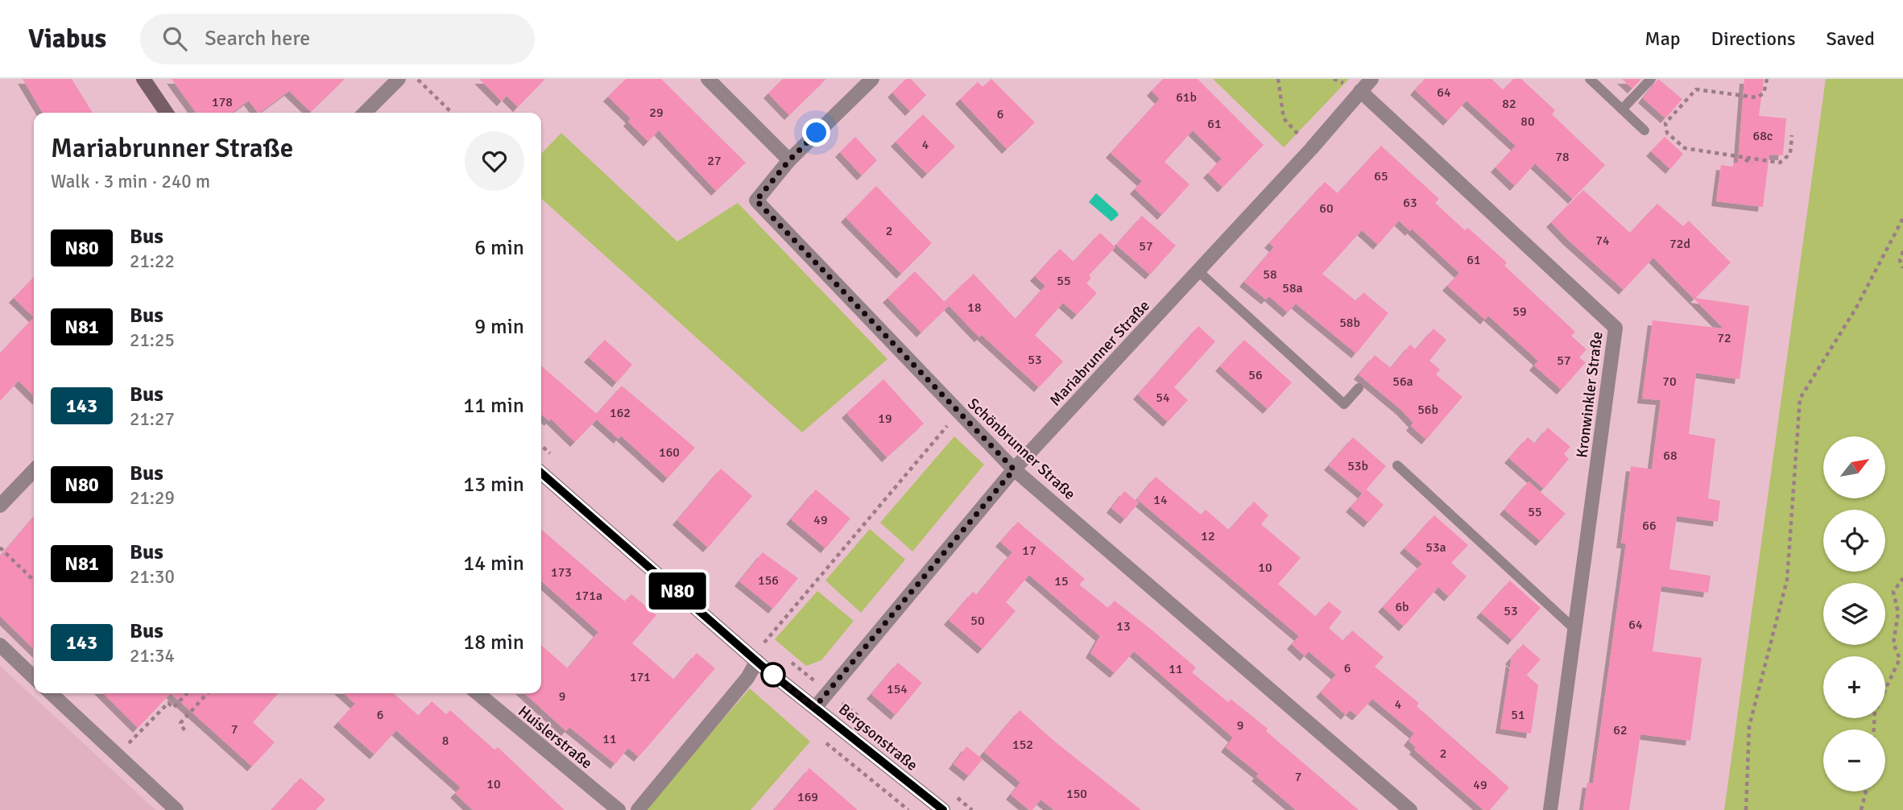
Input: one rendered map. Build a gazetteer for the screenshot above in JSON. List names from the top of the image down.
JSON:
{
  "streets": {
    "street": [
      "Mariabrunner Straße",
      "Kronwinkler Straße",
      "Schönbrunner Straße",
      "Huislerstraße",
      "Bergsonstraße"
    ]
  },
  "crossings": [
    ["Mariabrunner Straße", "Kronwinkler Straße"],
    ["Mariabrunner Straße", "Schönbrunner Straße"],
    ["Mariabrunner Straße", "Bergsonstraße"]
  ],
  "lines": ["bus line N80"],
  "house_numbers": [
    "64",
    "61b",
    "178",
    "82",
    "29",
    "6",
    "80",
    "61",
    "68c",
    "4",
    "78",
    "27",
    "65",
    "63",
    "60",
    "2",
    "74",
    "72d",
    "57",
    "61",
    "58",
    "55",
    "58a",
    "18",
    "59",
    "58b",
    "72",
    "53",
    "57",
    "56",
    "56a",
    "70",
    "54",
    "56b",
    "162",
    "19",
    "160",
    "68",
    "53b",
    "14",
    "55",
    "49",
    "66",
    "12",
    "53a",
    "17",
    "10",
    "173",
    "156",
    "15",
    "171a",
    "6b",
    "53",
    "50",
    "64",
    "13",
    "6",
    "11",
    "171",
    "154",
    "9",
    "4",
    "6",
    "51",
    "9",
    "7",
    "62",
    "11",
    "8",
    "152",
    "2",
    "7",
    "10",
    "49",
    "150",
    "169"
  ],
  "north": "top right",
  "page": {
    "header": "Viabus",
    "search": "Search here",
    "nav": ["Map", "Directions", "Saved"],
    "on_map": "N80",
    "heading": ["Mariabrunner Straße", "Walk · 3 min · 240 m"],
    "list": [
      {
        "mark": "N80",
        "name": "Bus",
        "note": "21:22",
        "value": "6 min"
      },
      {
        "mark": "N81",
        "name": "Bus",
        "note": "21:25",
        "value": "9 min"
      },
      {
        "mark": "143",
        "name": "Bus",
        "note": "21:27",
        "value": "11 min"
      },
      {
        "mark": "N80",
        "name": "Bus",
        "note": "21:29",
        "value": "13 min"
      },
      {
        "mark": "N81",
        "name": "Bus",
        "note": "21:30",
        "value": "14 min"
      },
      {
        "mark": "143",
        "name": "Bus",
        "note": "21:34",
        "value": "18 min"
      }
    ],
    "map_buttons": ["+", "−"]
  }
}
